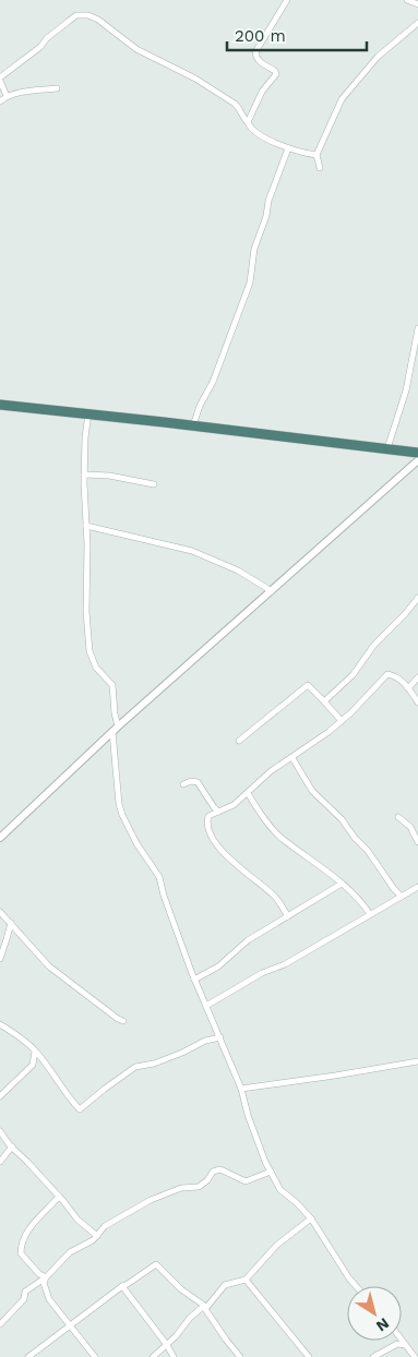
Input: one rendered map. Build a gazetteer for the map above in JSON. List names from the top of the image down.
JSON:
{
  "scale_bar": "200 m",
  "north": "bottom right"
}
